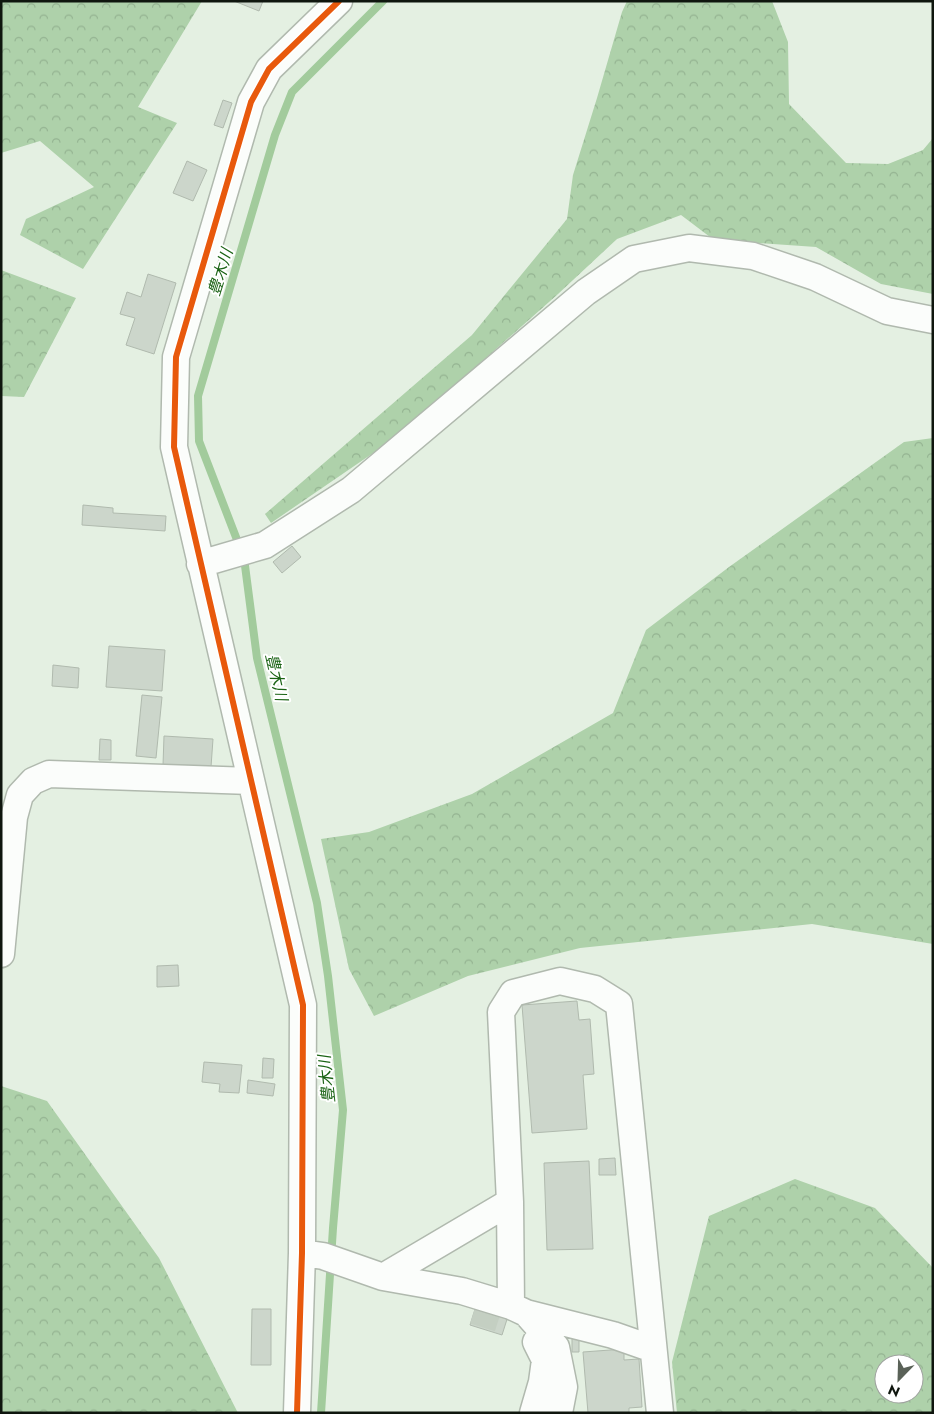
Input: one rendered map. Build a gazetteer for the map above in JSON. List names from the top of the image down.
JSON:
{
  "water": ["豊木川"],
  "north": "bottom left"
}
